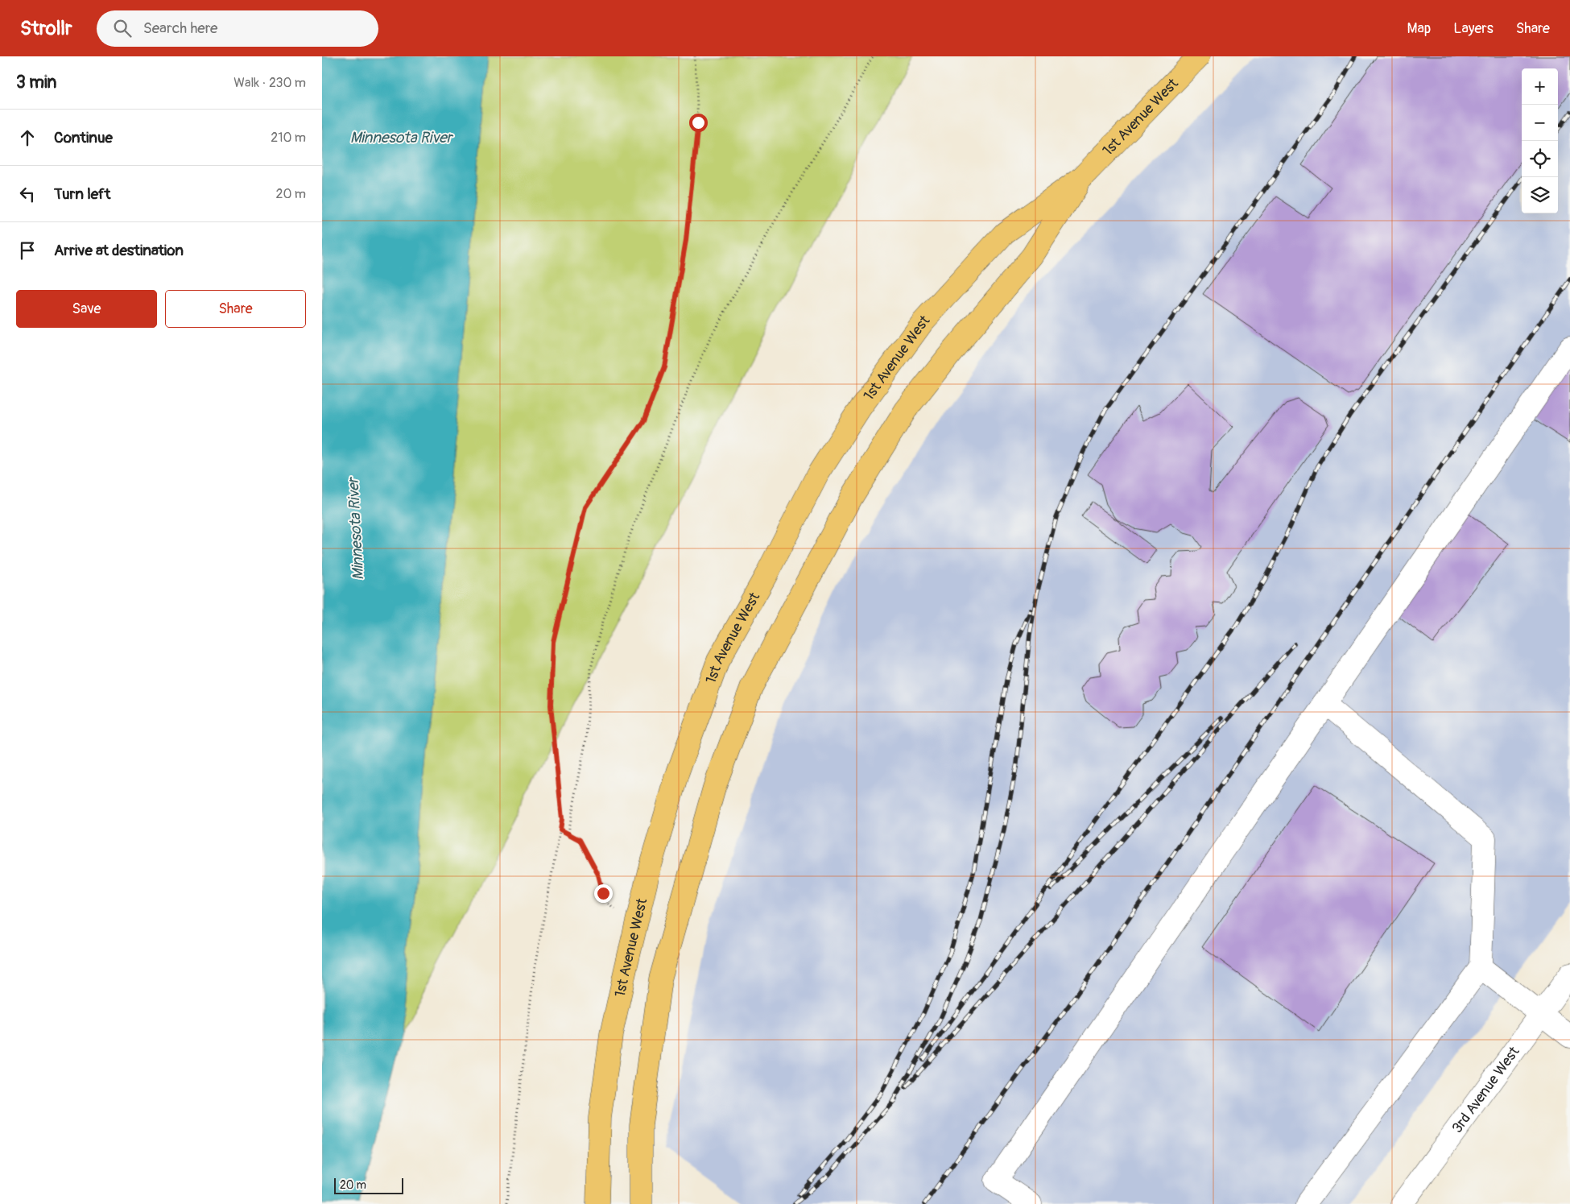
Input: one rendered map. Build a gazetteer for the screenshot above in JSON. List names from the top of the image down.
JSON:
{
  "streets": {
    "main road": ["1st Avenue West"],
    "street": ["3rd Avenue West"]
  },
  "water": ["Minnesota River"],
  "scale_bar": "20 m",
  "page": {
    "header": "Strollr",
    "search": "Search here",
    "nav": ["Map", "Layers", "Share"],
    "heading": ["3 min", "Walk · 230 m"],
    "map_buttons": ["+", "−"],
    "list": [
      ["Continue", "210 m"],
      ["Turn left", "20 m"],
      "Arrive at destination"
    ],
    "buttons": ["Save", "Share"],
    "scale": "20 m"
  }
}
